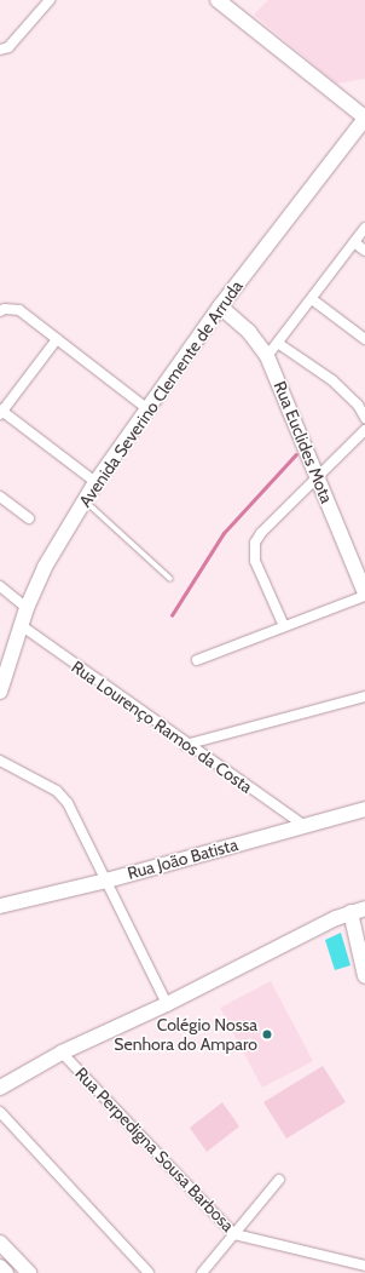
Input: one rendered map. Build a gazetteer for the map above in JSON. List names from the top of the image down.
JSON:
{
  "streets": {
    "main road": ["Avenida Severino Clemente de Arruda", "Rua Euclides Mota", "Rua João Batista"],
    "street": ["Rua Lourenço Ramos da Costa", "Rua Perpedigna Sousa Barbosa"]
  },
  "crossings": [
    ["Avenida Severino Clemente de Arruda", "Rua Euclides Mota"],
    ["Avenida Severino Clemente de Arruda", "Rua Lourenço Ramos da Costa"],
    ["Rua Lourenço Ramos da Costa", "Rua João Batista"]
  ],
  "places": ["Colégio Nossa Senhora do Amparo"]
}
